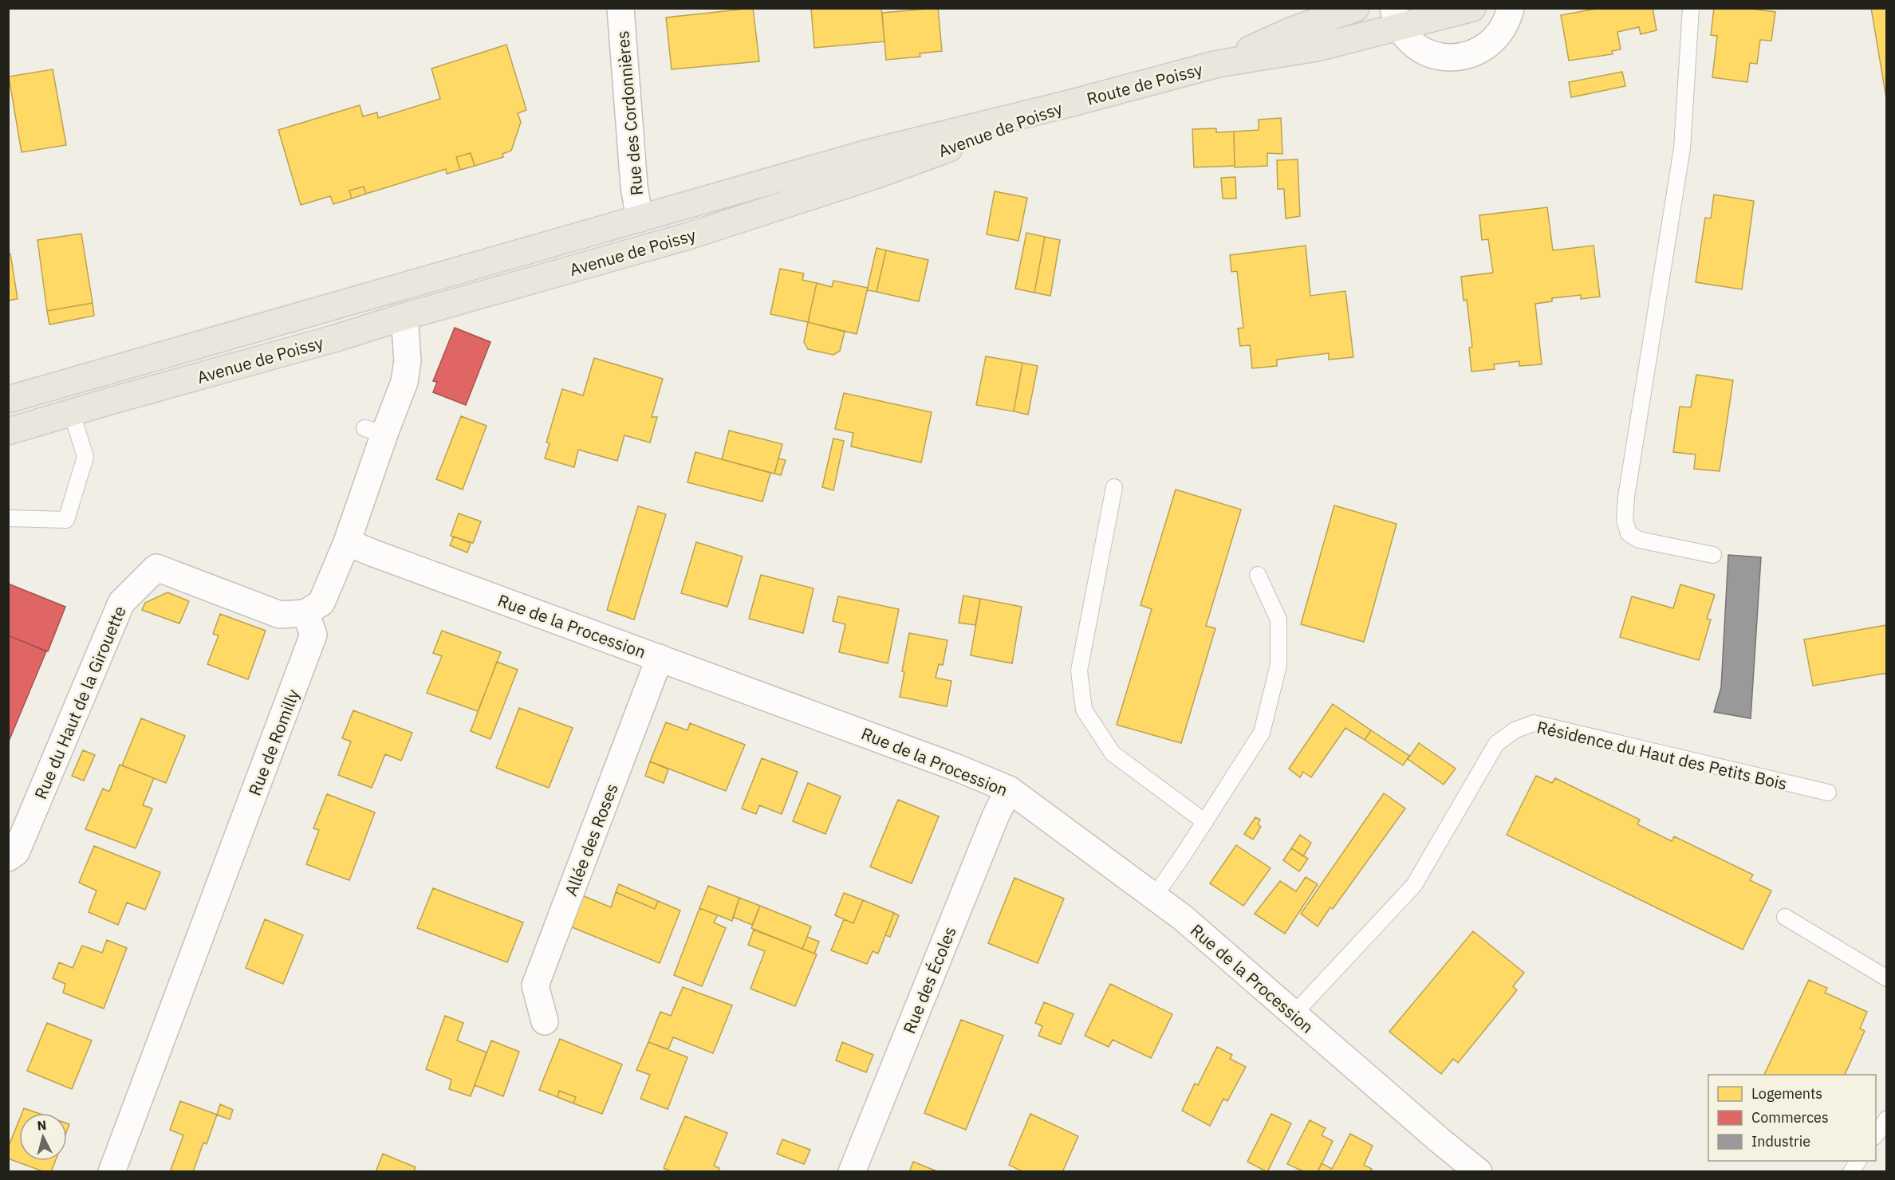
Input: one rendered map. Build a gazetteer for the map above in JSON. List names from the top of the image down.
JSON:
{
  "streets": {
    "main road": ["Route de Poissy", "Avenue de Poissy"],
    "street": [
      "Rue des Cordonnières",
      "Rue de la Procession",
      "Rue du Haut de la Girouette",
      "Rue de Romilly",
      "Allée des Roses",
      "Rue des Écoles"
    ],
    "lane": ["Résidence du Haut des Petits Bois"]
  },
  "crossings": [
    ["Route de Poissy", "Avenue de Poissy"],
    ["Rue des Cordonnières", "Avenue de Poissy"],
    ["Rue de la Procession", "Résidence du Haut des Petits Bois"],
    ["Rue de la Procession", "Allée des Roses"],
    ["Rue de la Procession", "Rue des Écoles"],
    ["Rue du Haut de la Girouette", "Rue de Romilly"]
  ],
  "legend": ["Logements", "Commerces", "Industrie"],
  "north": "top"
}
